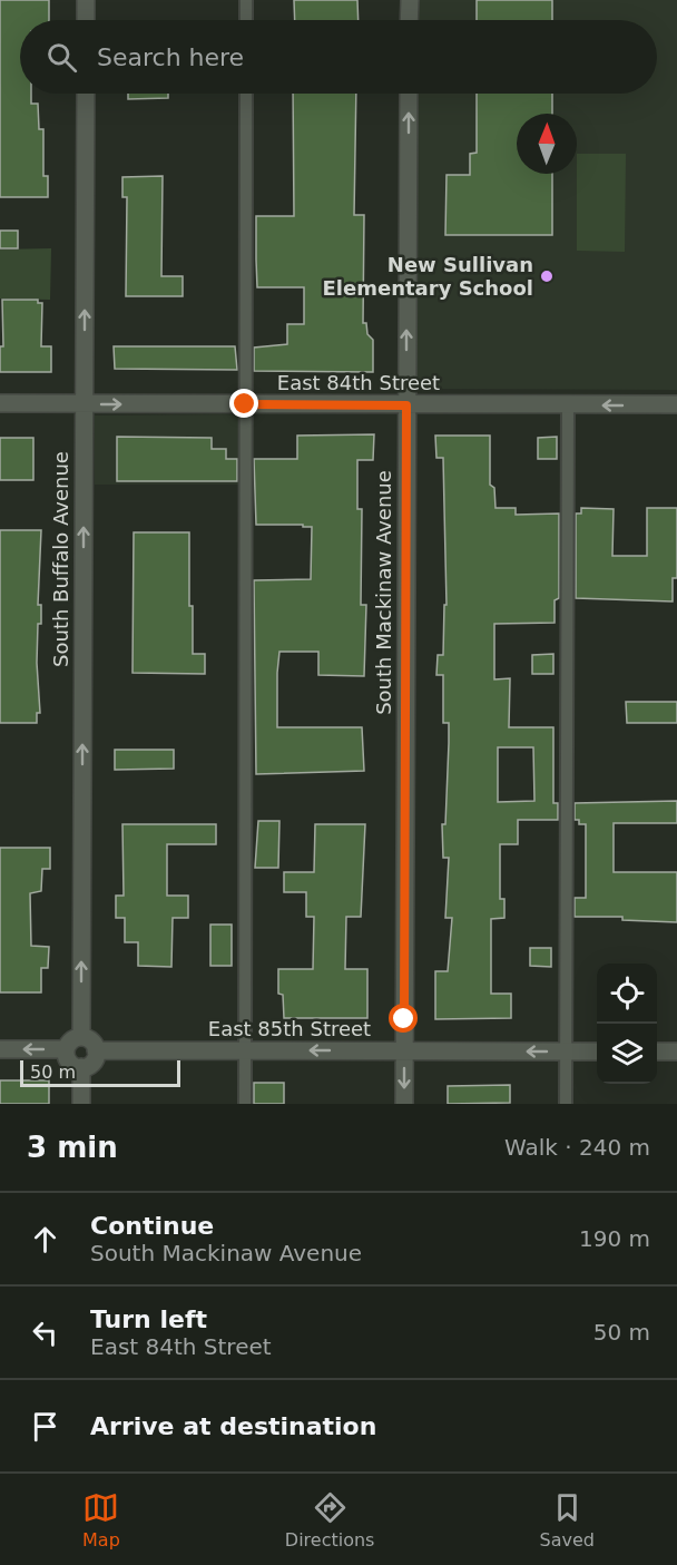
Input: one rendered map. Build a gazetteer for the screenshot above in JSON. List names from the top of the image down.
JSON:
{
  "streets": {
    "street": [
      "East 84th Street",
      "South Buffalo Avenue",
      "South Mackinaw Avenue",
      "East 85th Street"
    ]
  },
  "crossings": [
    ["East 84th Street", "South Buffalo Avenue"],
    ["East 84th Street", "South Mackinaw Avenue"],
    ["South Buffalo Avenue", "East 85th Street"],
    ["South Mackinaw Avenue", "East 85th Street"]
  ],
  "one_way": ["South Buffalo Avenue", "East 85th Street"],
  "places": ["New Sullivan Elementary School"],
  "scale_bar": "50 m",
  "north": "top",
  "page": {
    "search": "Search here",
    "scale": "50 m",
    "heading": ["3 min", "Walk · 240 m"],
    "list": [
      ["Continue", "South Mackinaw Avenue", "190 m"],
      ["Turn left", "East 84th Street", "50 m"],
      "Arrive at destination"
    ],
    "nav": ["Map", "Directions", "Saved"]
  }
}
